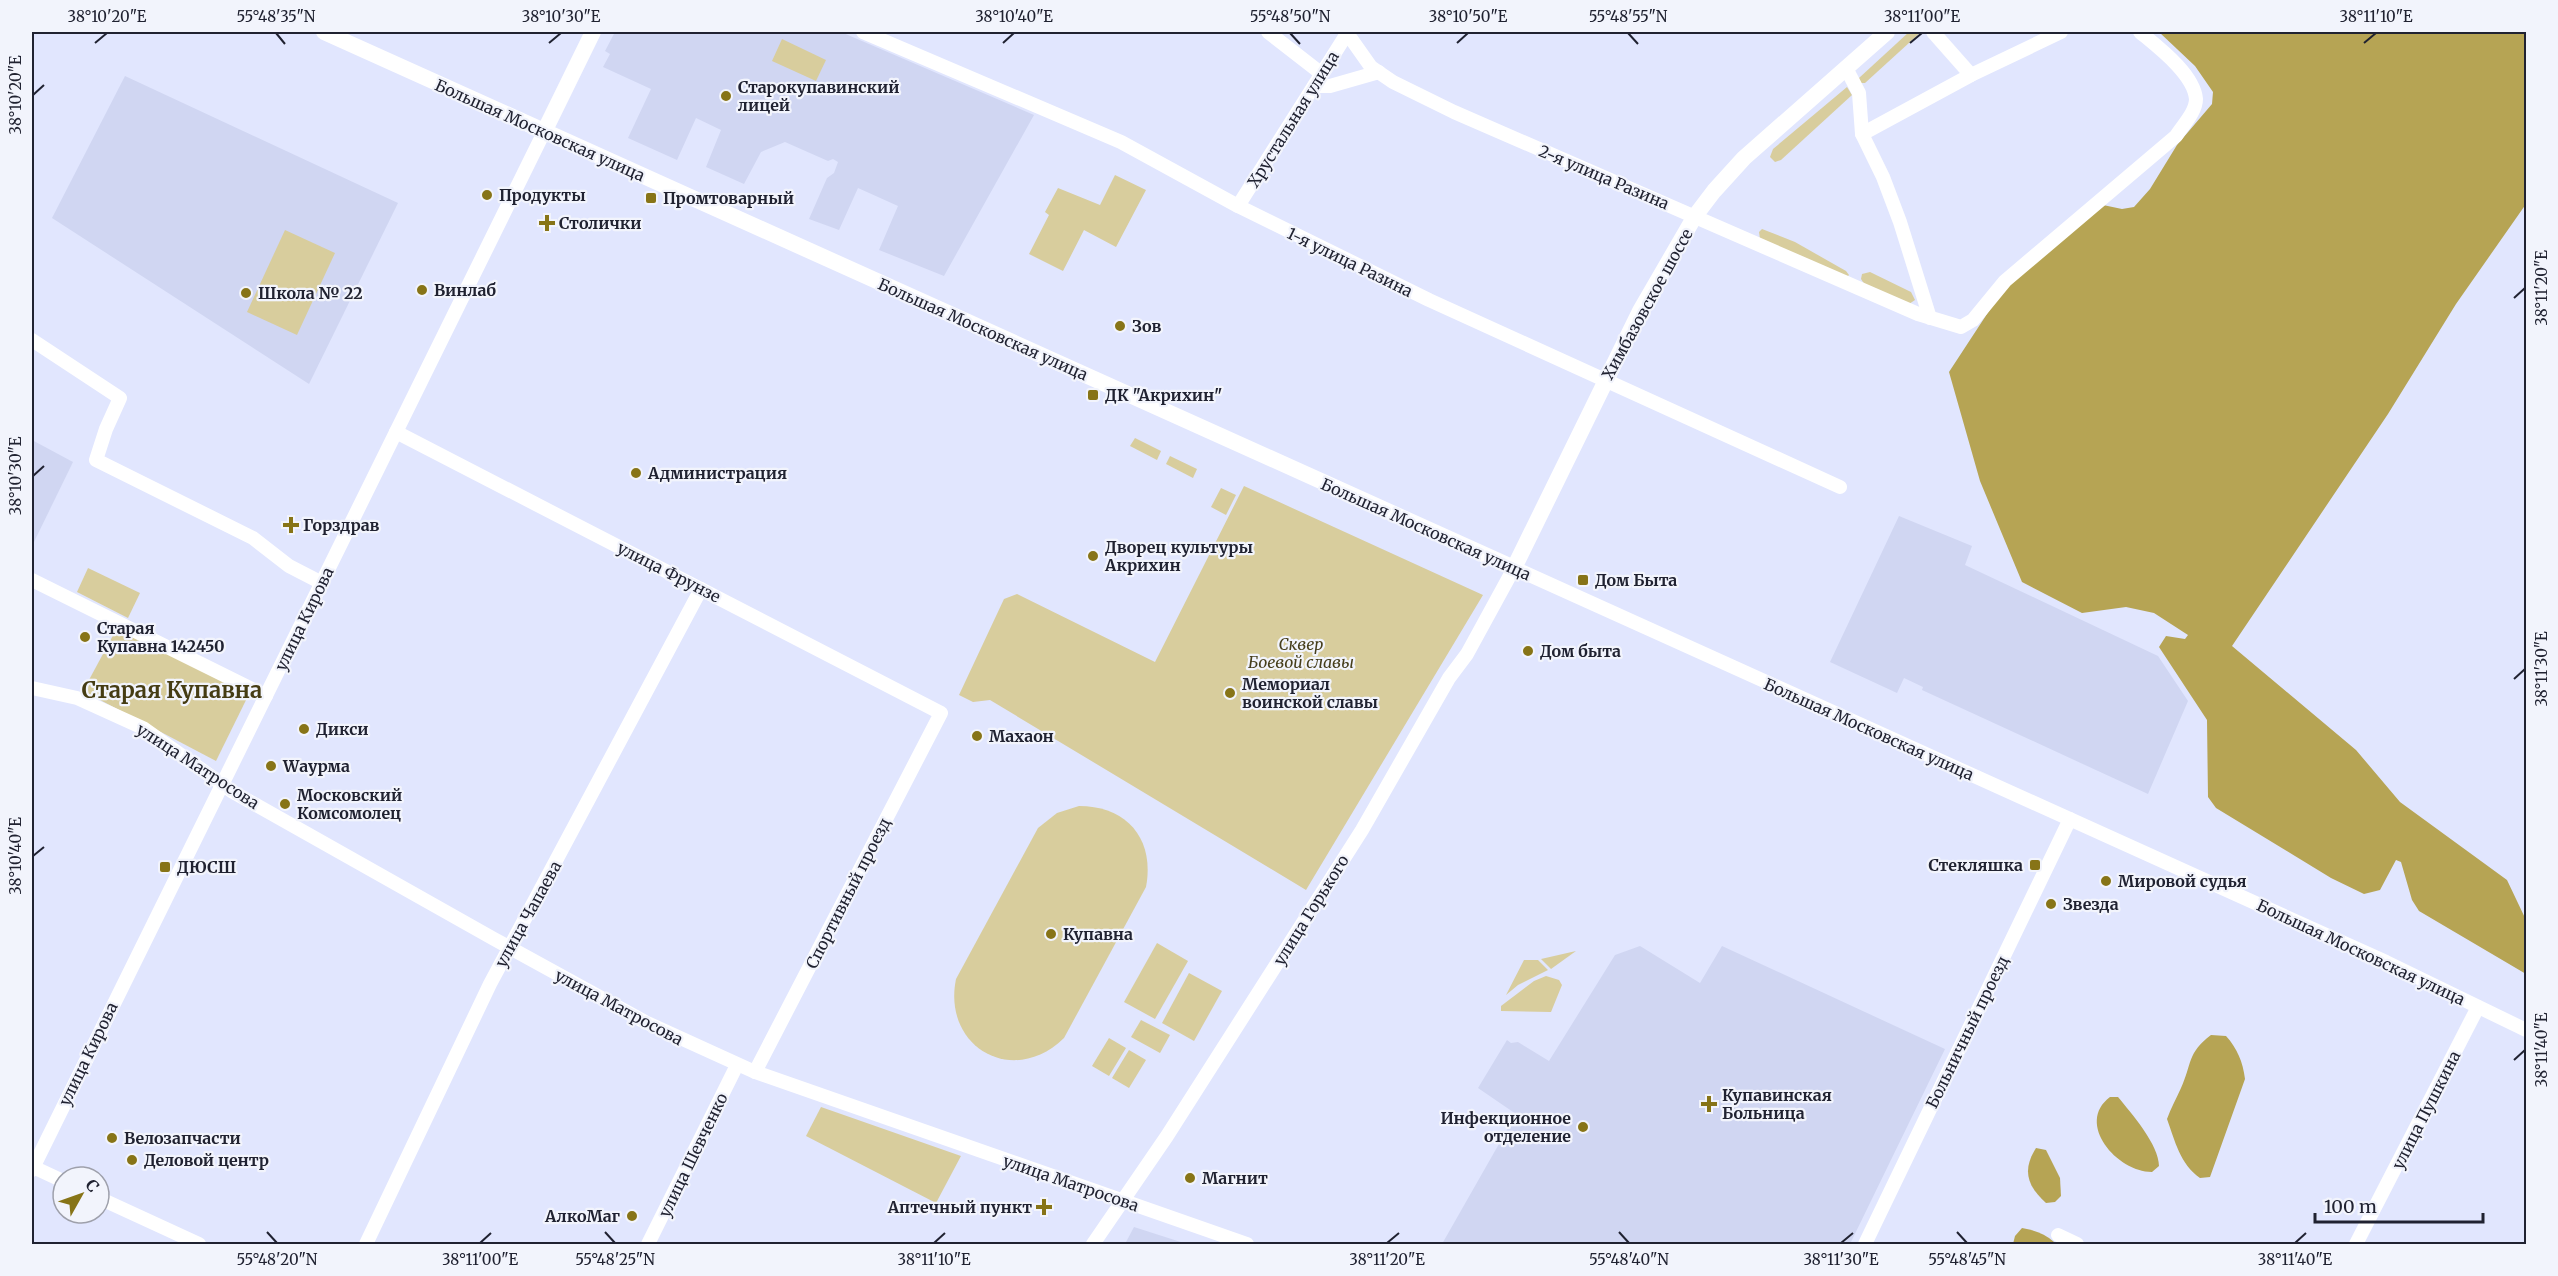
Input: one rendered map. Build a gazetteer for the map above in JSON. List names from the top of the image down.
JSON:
{
  "streets": {
    "main road": ["Большая Московская улица", "Химбазовское шоссе"],
    "street": [
      "Хрустальная улица",
      "2-я улица Разина",
      "1-я улица Разина",
      "улица Фрунзе",
      "улица Кирова",
      "улица Матросова",
      "Спортивный проезд",
      "улица Горького",
      "улица Чапаева",
      "Больничный проезд",
      "улица Пушкина",
      "улица Шевченко"
    ]
  },
  "crossings": [
    ["Хрустальная улица", "2-я улица Разина"],
    ["Хрустальная улица", "1-я улица Разина"],
    ["Большая Московская улица", "Химбазовское шоссе"],
    ["Большая Московская улица", "улица Кирова"],
    ["Большая Московская улица", "улица Горького"],
    ["Большая Московская улица", "Больничный проезд"],
    ["Большая Московская улица", "улица Пушкина"],
    ["2-я улица Разина", "Химбазовское шоссе"],
    ["1-я улица Разина", "Химбазовское шоссе"],
    ["Химбазовское шоссе", "улица Горького"],
    ["улица Фрунзе", "улица Кирова"],
    ["улица Фрунзе", "Спортивный проезд"],
    ["улица Фрунзе", "улица Чапаева"],
    ["улица Кирова", "улица Матросова"],
    ["улица Матросова", "Спортивный проезд"],
    ["улица Матросова", "улица Горького"],
    ["улица Матросова", "улица Чапаева"],
    ["улица Матросова", "улица Шевченко"]
  ],
  "districts": ["Старая Купавна"],
  "parks": ["Сквер Боевой славы"],
  "places": {
    "other": [
      "Старокупавинский лицей",
      "Продукты",
      "Винлаб",
      "Школа № 22",
      "Зов",
      "Администрация",
      "Дворец культуры Акрихин",
      "Старая Купавна 142450",
      "Дом быта",
      "Мемориал воинской славы",
      "Дикси",
      "Махаон",
      "Wаурма",
      "Московский Комсомолец",
      "Мировой судья",
      "Звезда",
      "Купавна",
      "Инфекционное отделение",
      "Велозапчасти",
      "Деловой центр",
      "Магнит",
      "АлкоМаг"
    ],
    "transit": [
      "Промтоварный",
      "ДК \"Акрихин\"",
      "Дом Быта",
      "Стекляшка",
      "ДЮСШ"
    ],
    "health": [
      "Столички",
      "Горздрав",
      "Купавинская Больница",
      "Аптечный пункт"
    ]
  },
  "scale_bar": "100 m",
  "north": "top right",
  "coordinates": [
    "38°10'20\"E",
    "55°48'35\"N",
    "38°10'30\"E",
    "38°10'40\"E",
    "55°48'50\"N",
    "38°10'50\"E",
    "55°48'55\"N",
    "38°11'00\"E",
    "38°11'10\"E",
    "38°11'20\"E",
    "38°11'30\"E",
    "38°11'40\"E",
    "55°48'20\"N",
    "55°48'25\"N",
    "55°48'40\"N",
    "55°48'45\"N"
  ]
}
